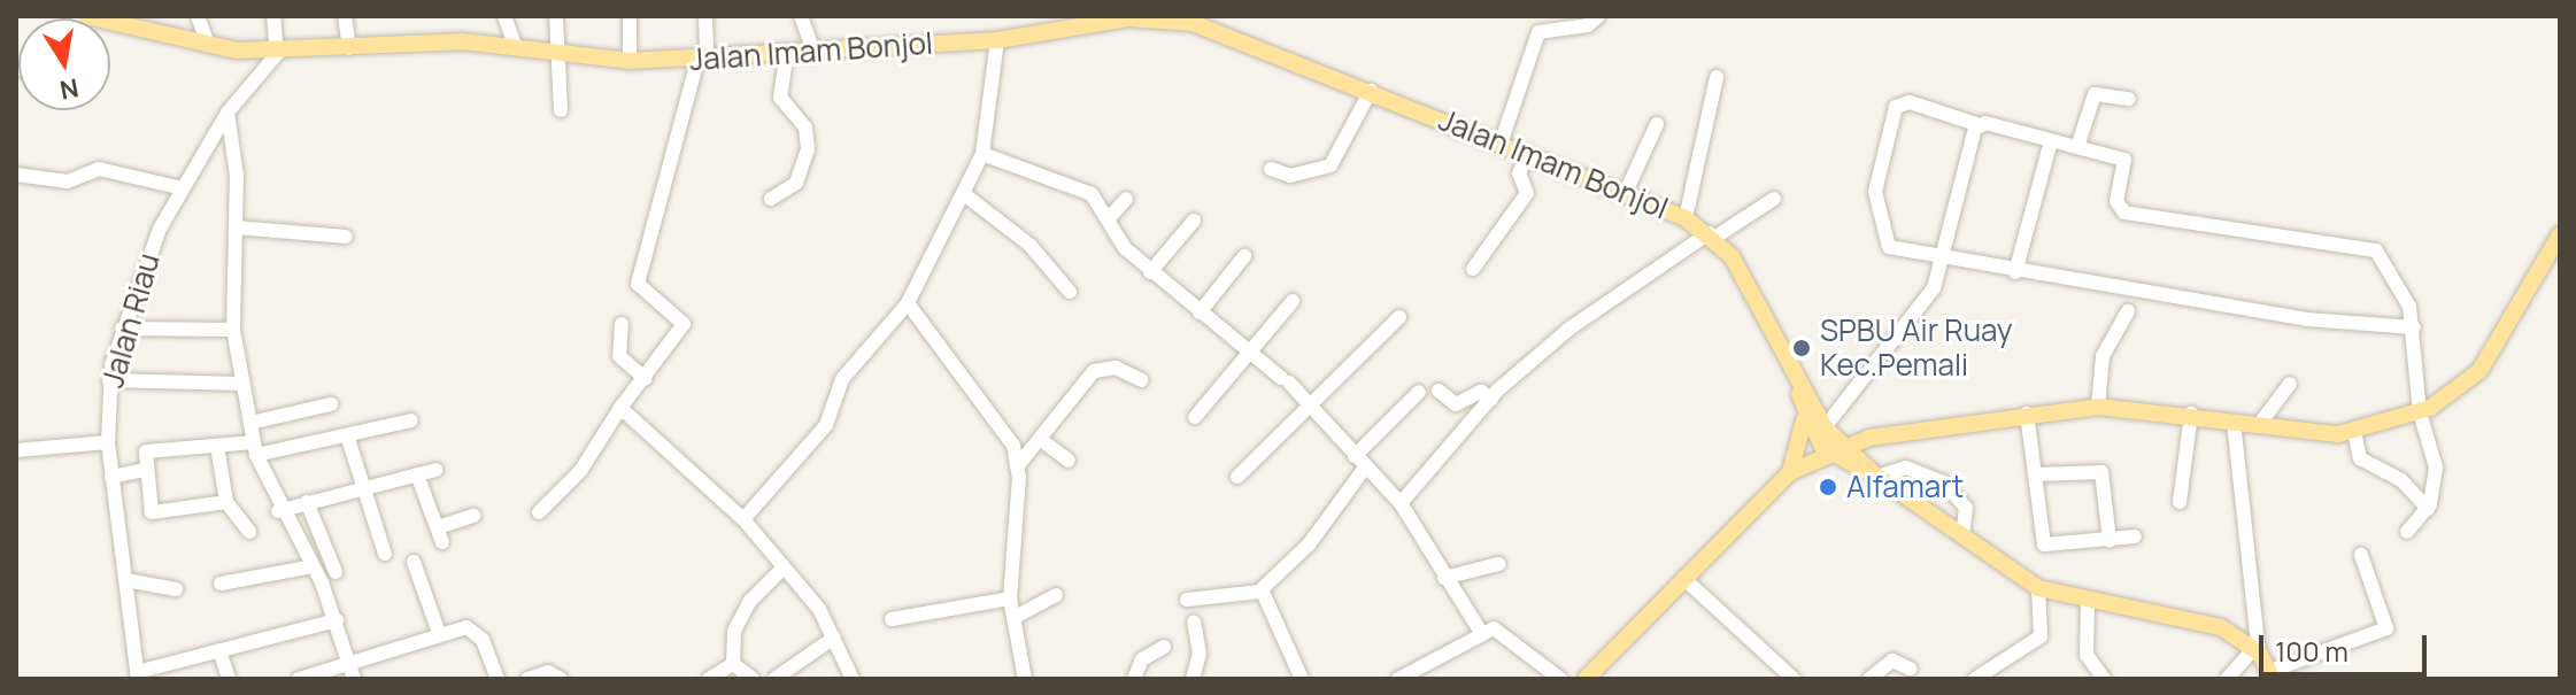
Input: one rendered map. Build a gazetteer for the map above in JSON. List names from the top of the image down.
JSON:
{
  "streets": {
    "main road": ["Jalan Imam Bonjol"],
    "street": ["Jalan Riau"]
  },
  "crossings": [
    ["Jalan Imam Bonjol", "Jalan Riau"]
  ],
  "places": ["SPBU Air Ruay Kec.Pemali", "Alfamart"],
  "scale_bar": "100 m",
  "north": "bottom"
}
